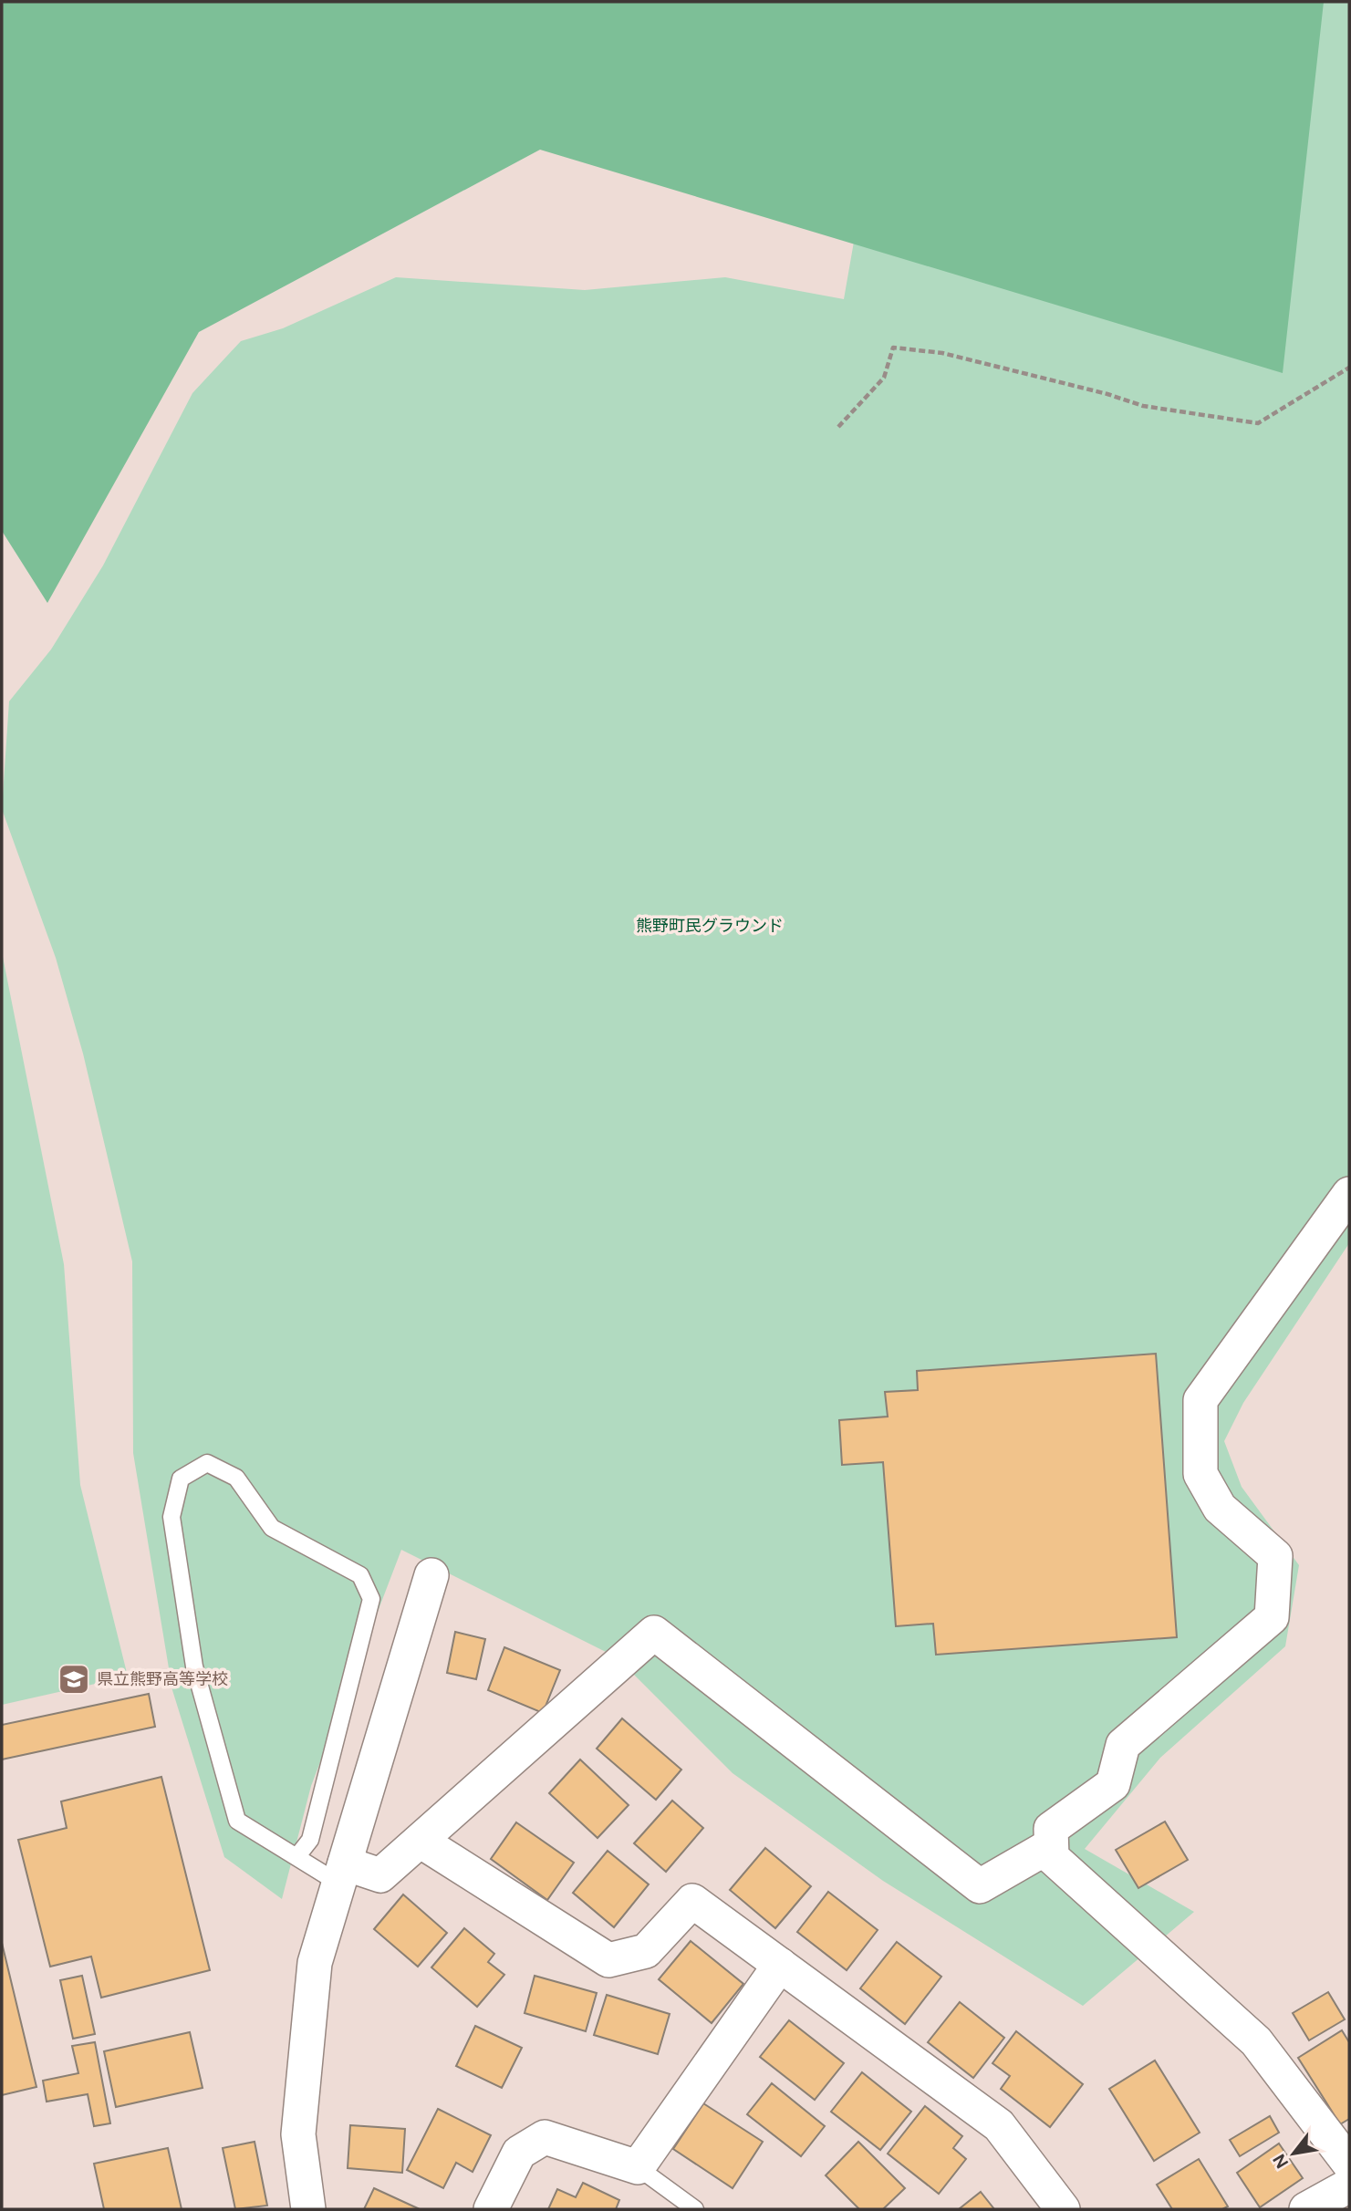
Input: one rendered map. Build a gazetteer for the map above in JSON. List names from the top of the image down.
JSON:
{
  "parks": ["熊野町民グラウンド"],
  "places": {
    "school or university": ["県立熊野高等学校"]
  },
  "north": "bottom left"
}
